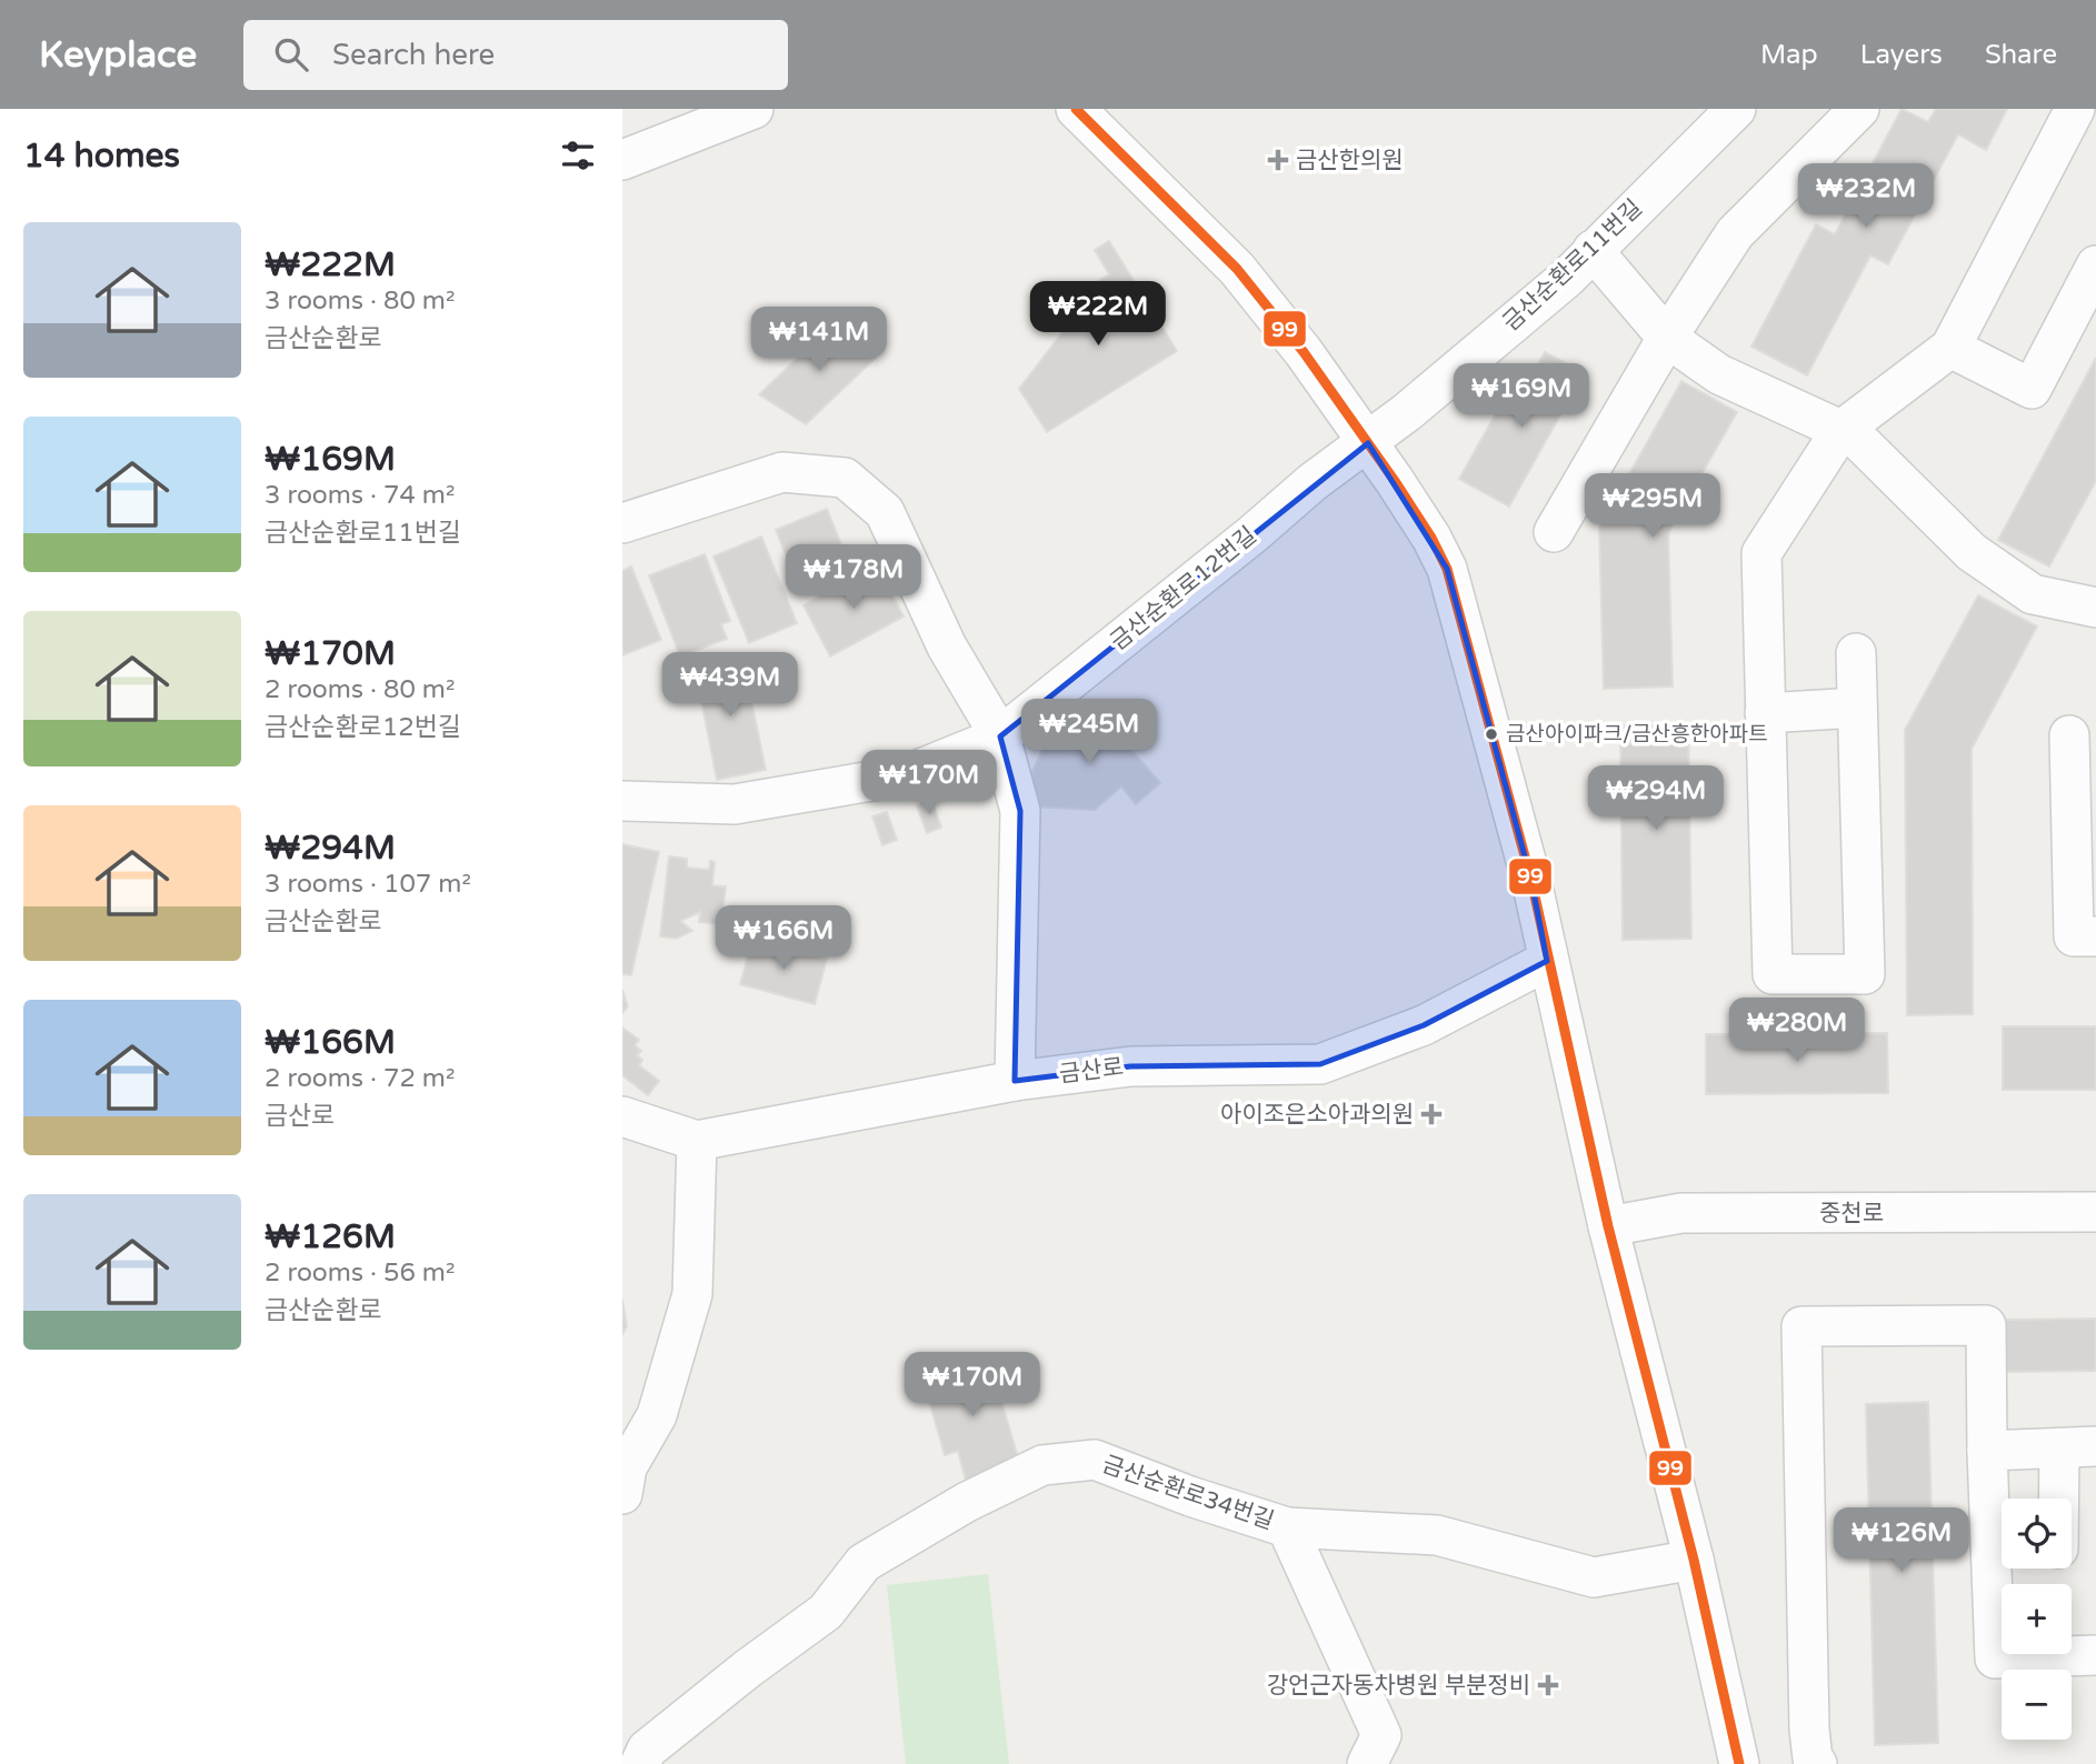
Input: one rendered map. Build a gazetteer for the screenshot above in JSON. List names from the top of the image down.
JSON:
{
  "streets": {
    "street": [
      "금산순환로11번길",
      "금산순환로12번길",
      "금산로",
      "중천로",
      "금산순환로34번길"
    ]
  },
  "crossings": [
    ["금산순환로11번길", "금산순환로12번길"]
  ],
  "places": {
    "health": ["금산한의원", "아이조은소아과의원", "강언근자동차병원 부분정비"],
    "other": ["금산아이파크/금산흥한아파트"]
  },
  "lines": ["transit line 99"],
  "page": {
    "header": "Keyplace",
    "search": "Search here",
    "nav": ["Map", "Layers", "Share"],
    "heading": "14 homes",
    "price": [
      "₩232M",
      "₩222M",
      "₩141M",
      "₩169M",
      "₩295M",
      "₩178M",
      "₩439M",
      "₩245M",
      "₩170M",
      "₩294M",
      "₩166M",
      "₩280M",
      "₩170M",
      "₩126M"
    ],
    "list": [
      {
        "name": "₩222M",
        "note": "3 rooms · 80 m² · 금산순환로"
      },
      {
        "name": "₩169M",
        "note": "3 rooms · 74 m² · 금산순환로11번길"
      },
      {
        "name": "₩170M",
        "note": "2 rooms · 80 m² · 금산순환로12번길"
      },
      {
        "name": "₩294M",
        "note": "3 rooms · 107 m² · 금산순환로"
      },
      {
        "name": "₩166M",
        "note": "2 rooms · 72 m² · 금산로"
      },
      {
        "name": "₩126M",
        "note": "2 rooms · 56 m² · 금산순환로"
      }
    ],
    "map_buttons": ["+", "−"]
  }
}
